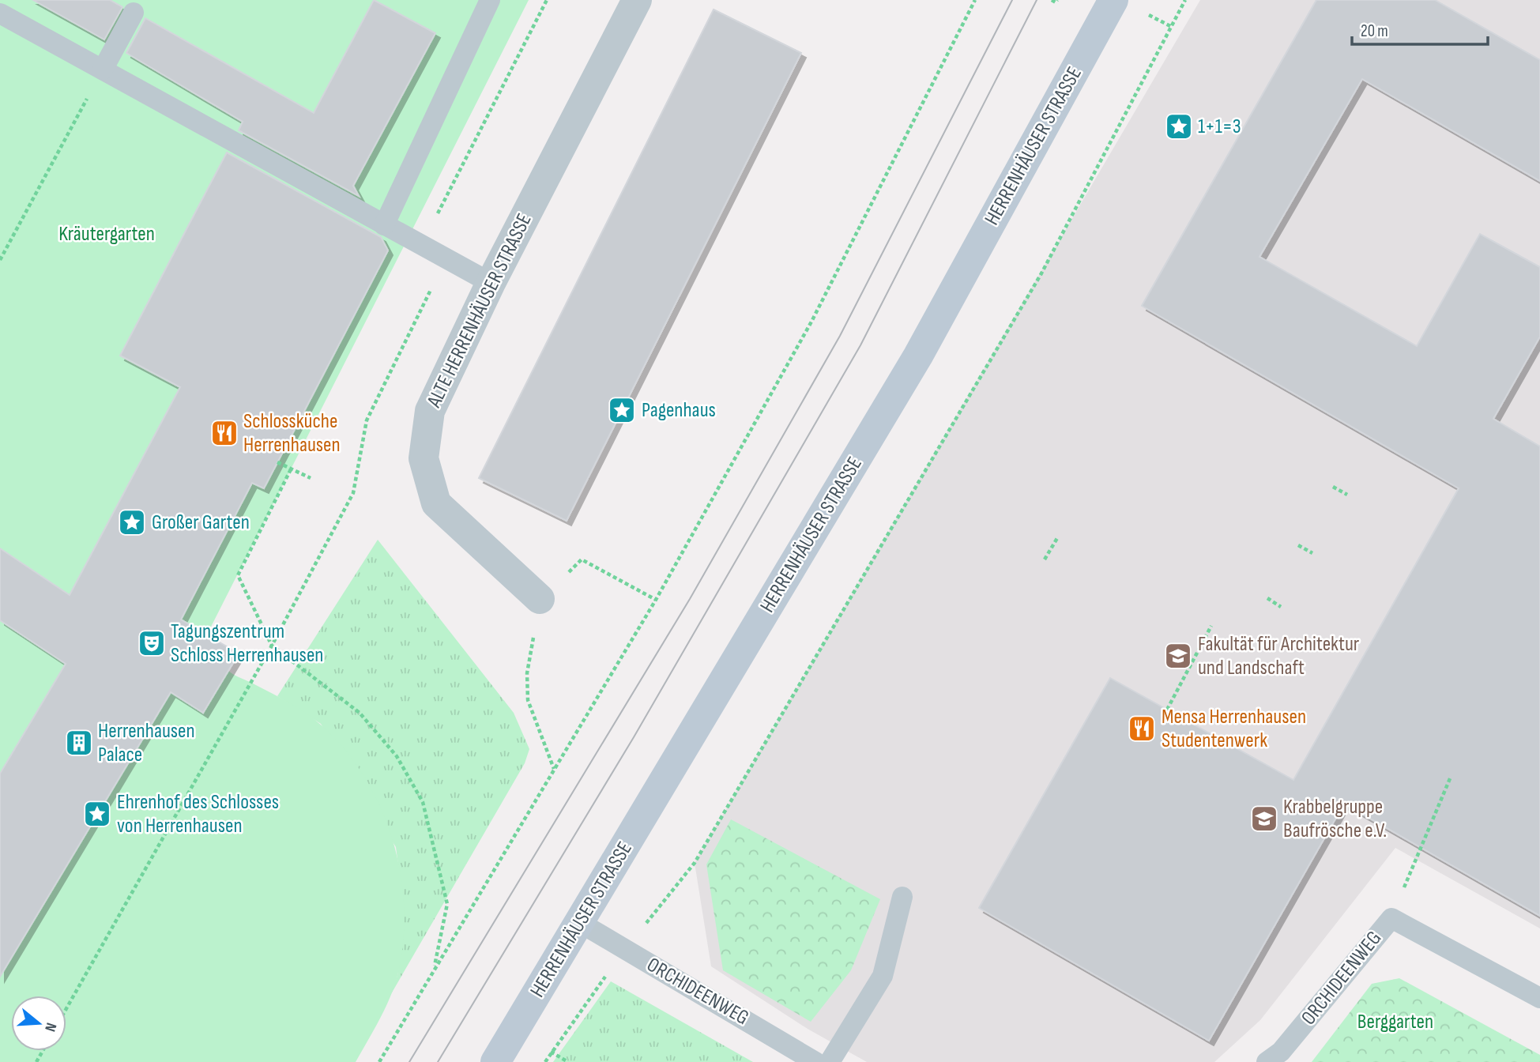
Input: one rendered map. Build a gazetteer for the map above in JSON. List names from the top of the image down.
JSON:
{
  "streets": {
    "street": ["HERRENHÄUSER STRASSE", "ALTE HERRENHÄUSER STRASSE"],
    "lane": ["ORCHIDEENWEG"]
  },
  "crossings": [
    ["HERRENHÄUSER STRASSE", "ORCHIDEENWEG"]
  ],
  "parks": ["Kräutergarten", "Berggarten"],
  "places": {
    "place": [
      "1+1=3",
      "Pagenhaus",
      "Großer Garten",
      "Ehrenhof des Schlosses von Herrenhausen"
    ],
    "restaurant": ["Schlossküche Herrenhausen", "Mensa Herrenhausen Studentenwerk"],
    "theatre": ["Tagungszentrum Schloss Herrenhausen"],
    "school or university": ["Fakultät für Architektur und Landschaft", "Krabbelgruppe Baufrösche e.V."],
    "building": ["Herrenhausen Palace"]
  },
  "scale_bar": "20 m",
  "north": "right"
}
